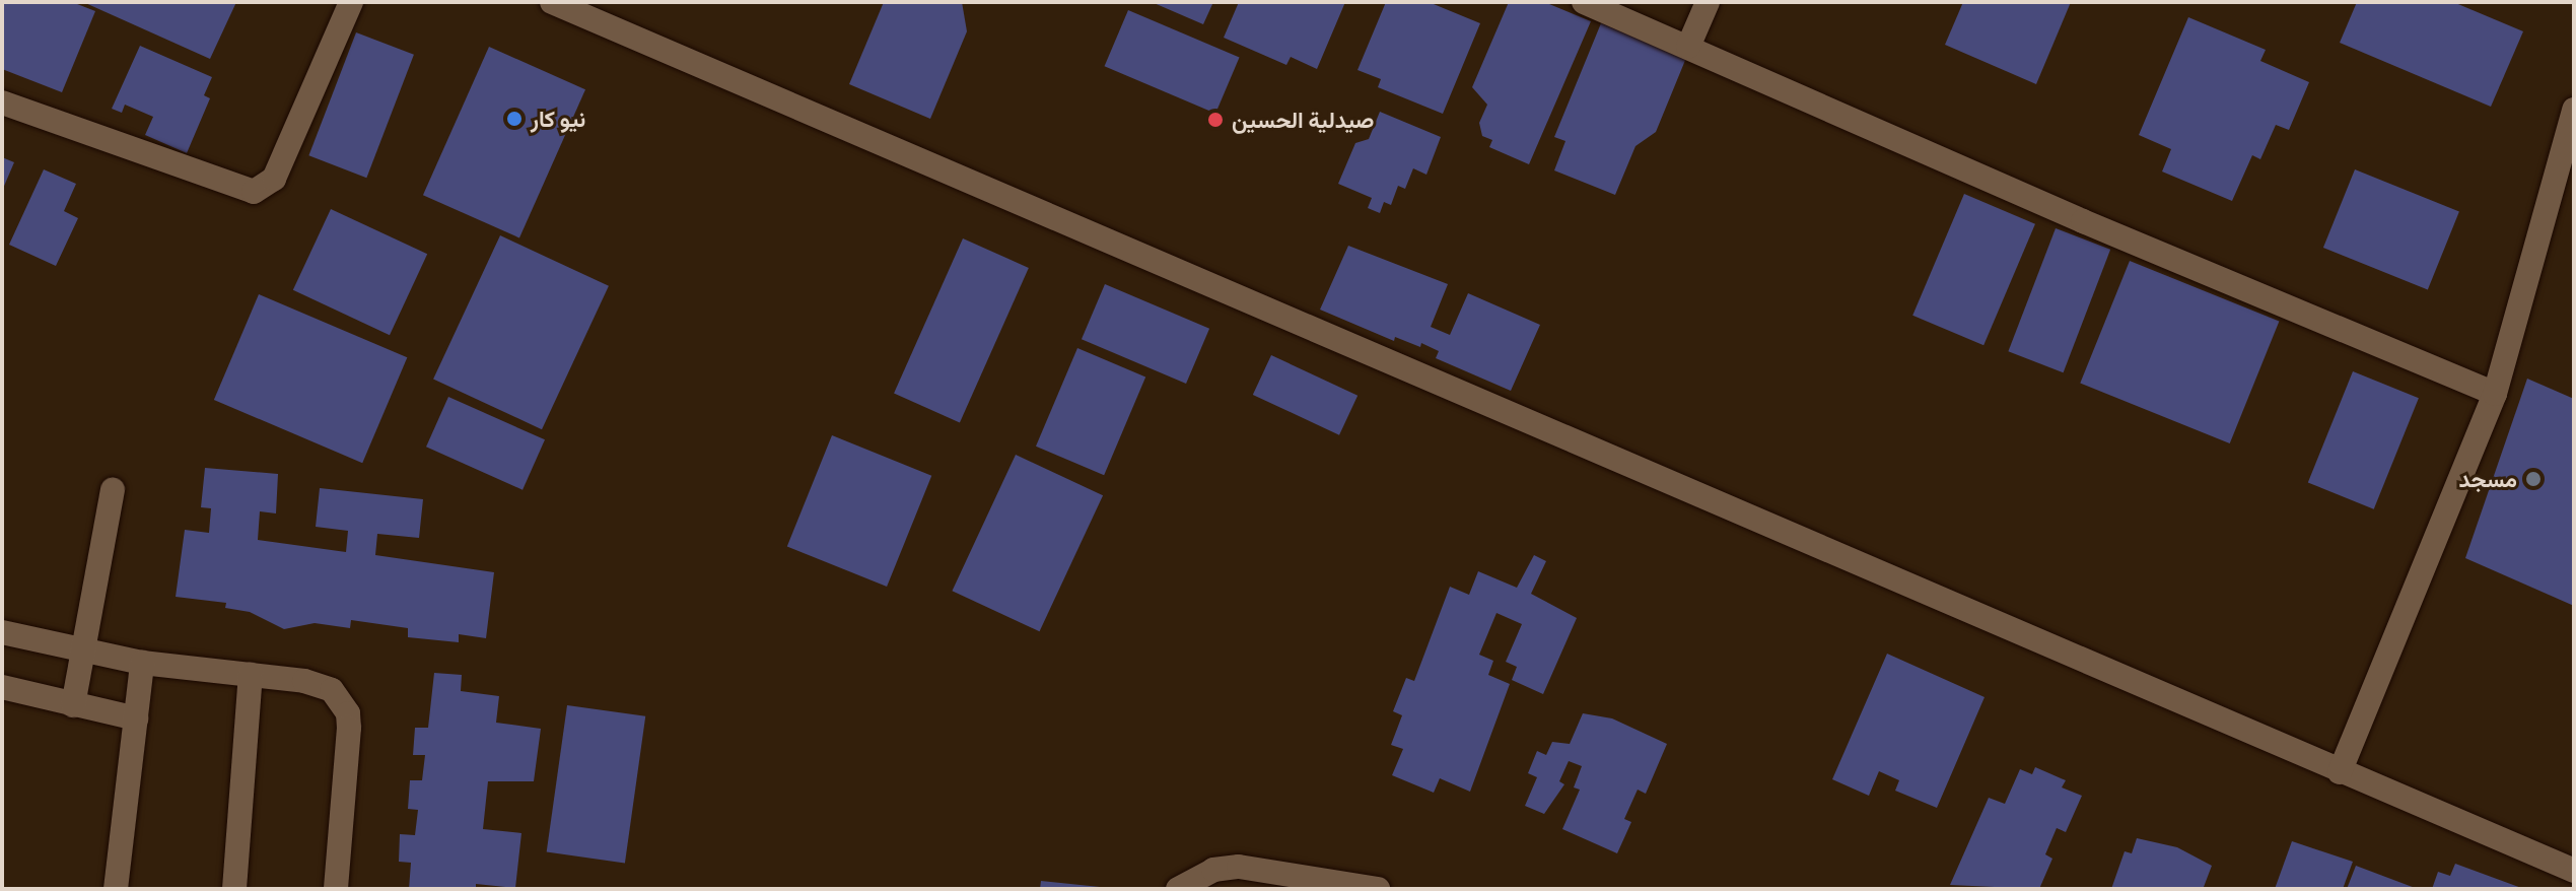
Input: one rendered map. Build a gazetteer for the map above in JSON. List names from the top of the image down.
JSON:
{
  "places": ["نيو كار", "صيدلية الحسين", "مسجد"]
}
